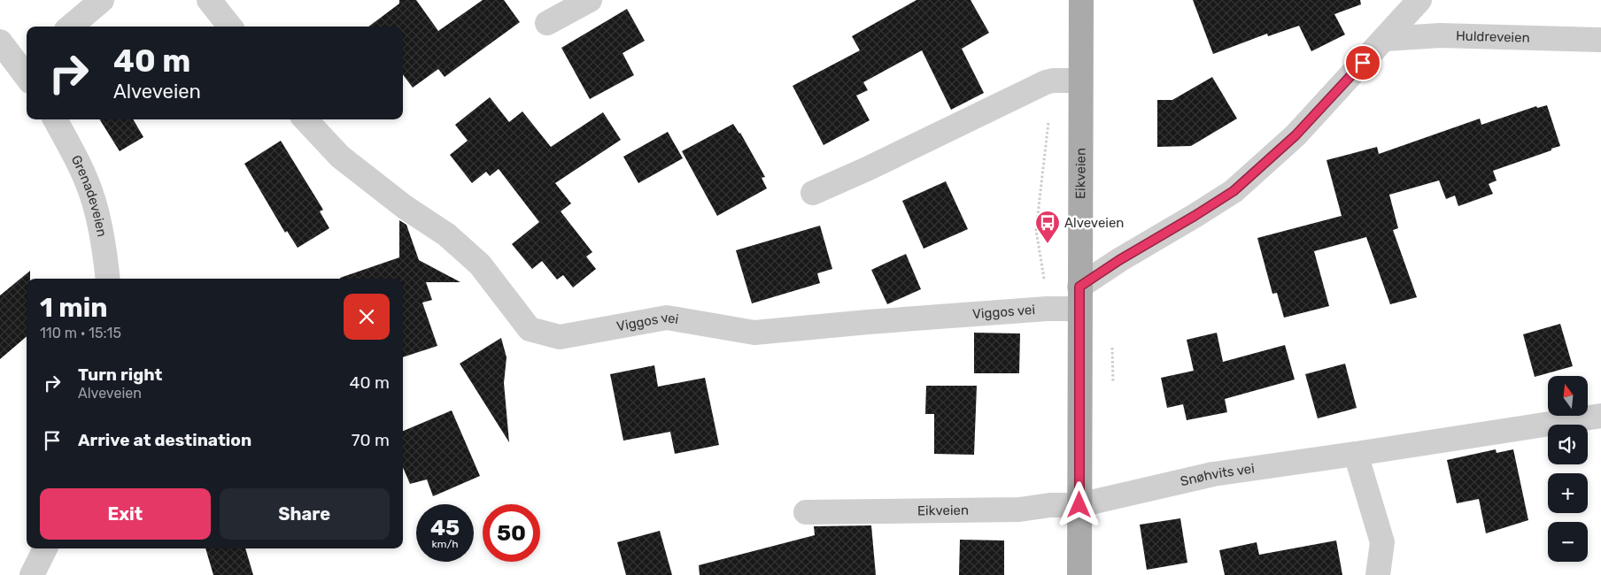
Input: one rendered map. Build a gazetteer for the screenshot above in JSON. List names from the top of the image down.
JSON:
{
  "streets": {
    "main road": ["Eikveien"],
    "street": [
      "Huldreveien",
      "Grenadeveien",
      "Viggos vei",
      "Snøhvits vei"
    ]
  },
  "crossings": [
    ["Eikveien", "Viggos vei"],
    ["Eikveien", "Snøhvits vei"]
  ],
  "places": {
    "bus stop": ["Alveveien"]
  },
  "north": "top",
  "page": {
    "turn": ["40 m", "Alveveien"],
    "heading": ["1 min", "110 m · 15:15"],
    "list": [
      {
        "name": "Turn right",
        "note": "Alveveien",
        "value": "40 m"
      },
      {
        "name": "Arrive at destination",
        "value": "70 m"
      }
    ],
    "map_buttons": ["+", "−"],
    "buttons": ["Exit", "Share"],
    "speed": "45 km/h",
    "limit": "50"
  }
}
